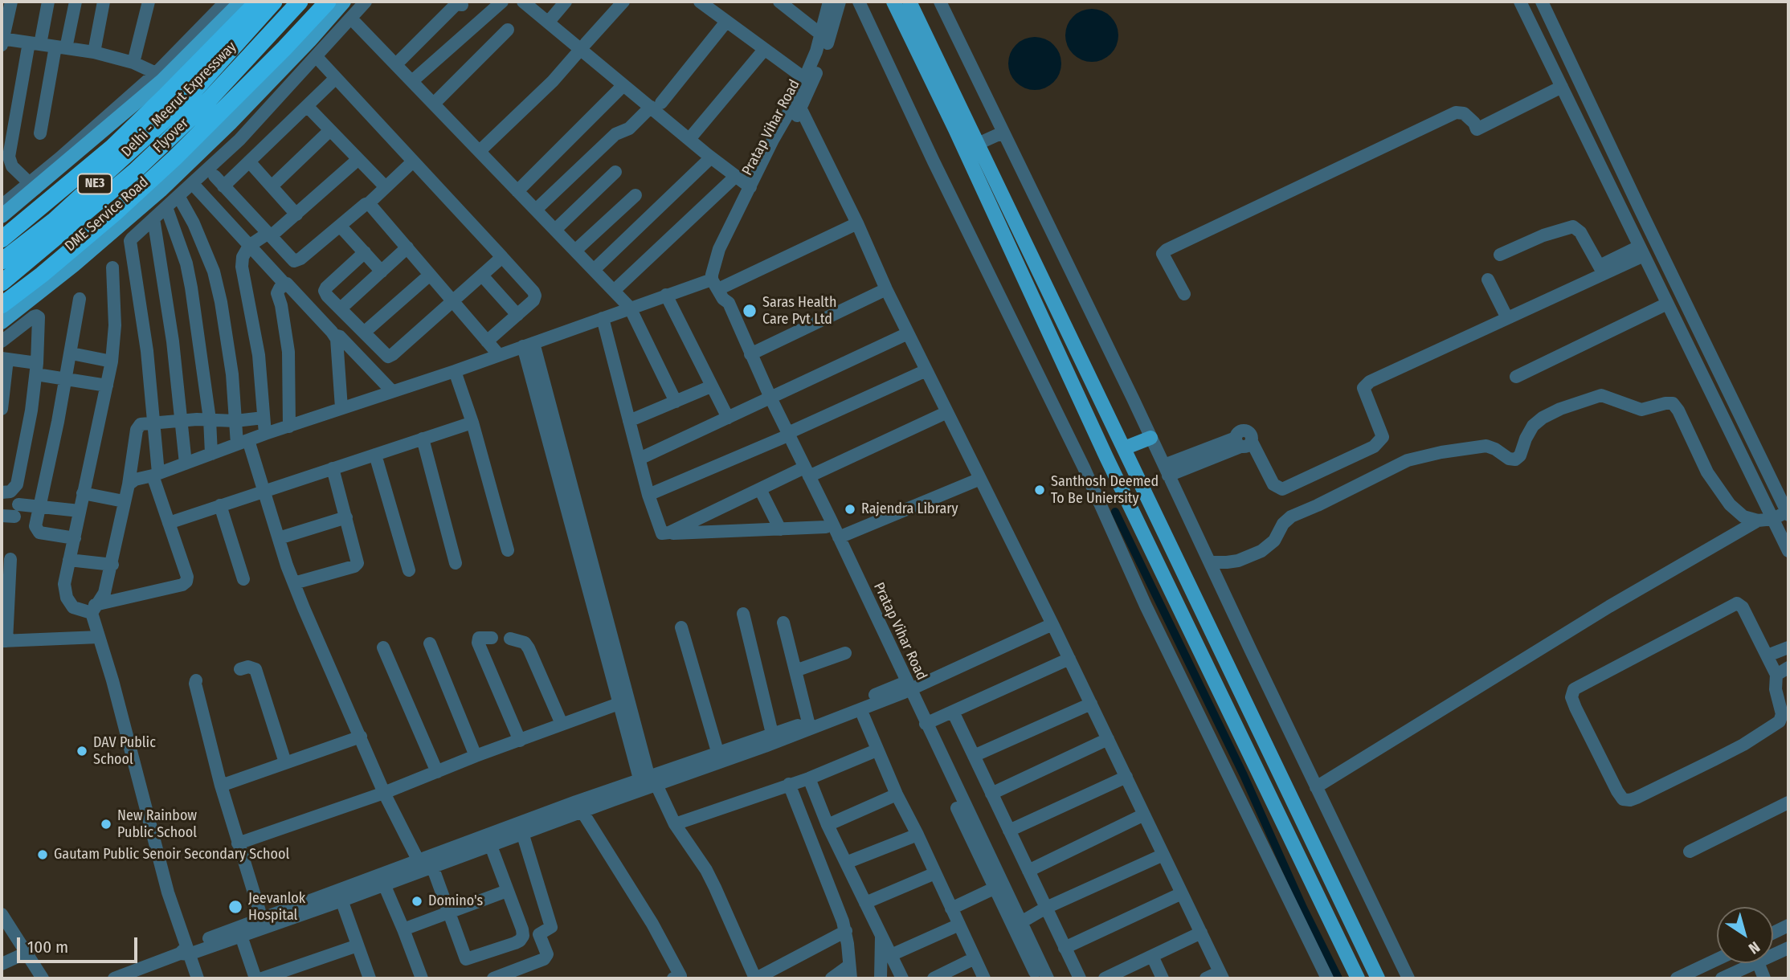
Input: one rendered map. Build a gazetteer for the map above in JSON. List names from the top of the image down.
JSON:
{
  "streets": {
    "highway": ["Delhi - Meerut Expressway", "Flyover", "NE3"],
    "main road": ["DME Service Road"],
    "street": ["Pratap Vihar Road"]
  },
  "places": [
    "Saras Health Care Pvt Ltd",
    "Santhosh Deemed To Be Uniersity",
    "Rajendra Library",
    "DAV Public School",
    "New Rainbow Public School",
    "Gautam Public Senoir Secondary School",
    "Domino's",
    "Jeevanlok Hospital"
  ],
  "scale_bar": "100 m",
  "north": "bottom right"
}
